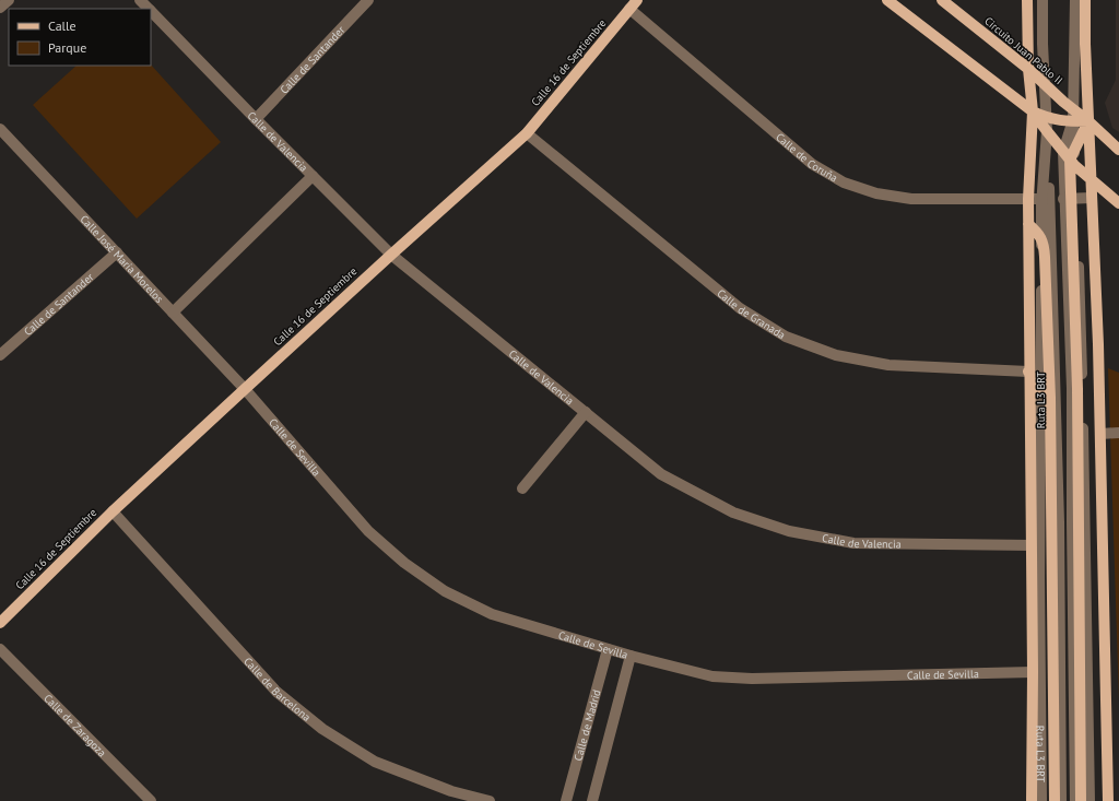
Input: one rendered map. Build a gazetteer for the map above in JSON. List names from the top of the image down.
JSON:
{
  "streets": {
    "main road": ["Circuito Juan Pablo II", "Calle 16 de Septiembre"],
    "street": [
      "Calle de Santander",
      "Calle de Valencia",
      "Calle de Coruña",
      "Calle José María Morelos",
      "Calle de Granada",
      "Ruta L3 BRT",
      "Calle de Sevilla",
      "Calle de Barcelona",
      "Calle de Zaragoza",
      "Calle de Madrid"
    ]
  },
  "crossings": [
    ["Circuito Juan Pablo II", "Ruta L3 BRT"],
    ["Calle de Santander", "Calle de Valencia"],
    ["Calle de Santander", "Calle José María Morelos"],
    ["Calle 16 de Septiembre", "Calle de Valencia"],
    ["Calle 16 de Septiembre", "Calle de Coruña"],
    ["Calle 16 de Septiembre", "Calle José María Morelos"],
    ["Calle 16 de Septiembre", "Calle de Granada"],
    ["Calle 16 de Septiembre", "Calle de Sevilla"],
    ["Calle 16 de Septiembre", "Calle de Barcelona"],
    ["Calle de Coruña", "Ruta L3 BRT"],
    ["Calle José María Morelos", "Calle de Sevilla"],
    ["Calle de Sevilla", "Calle de Madrid"]
  ],
  "legend": ["Calle", "Parque"]
}
